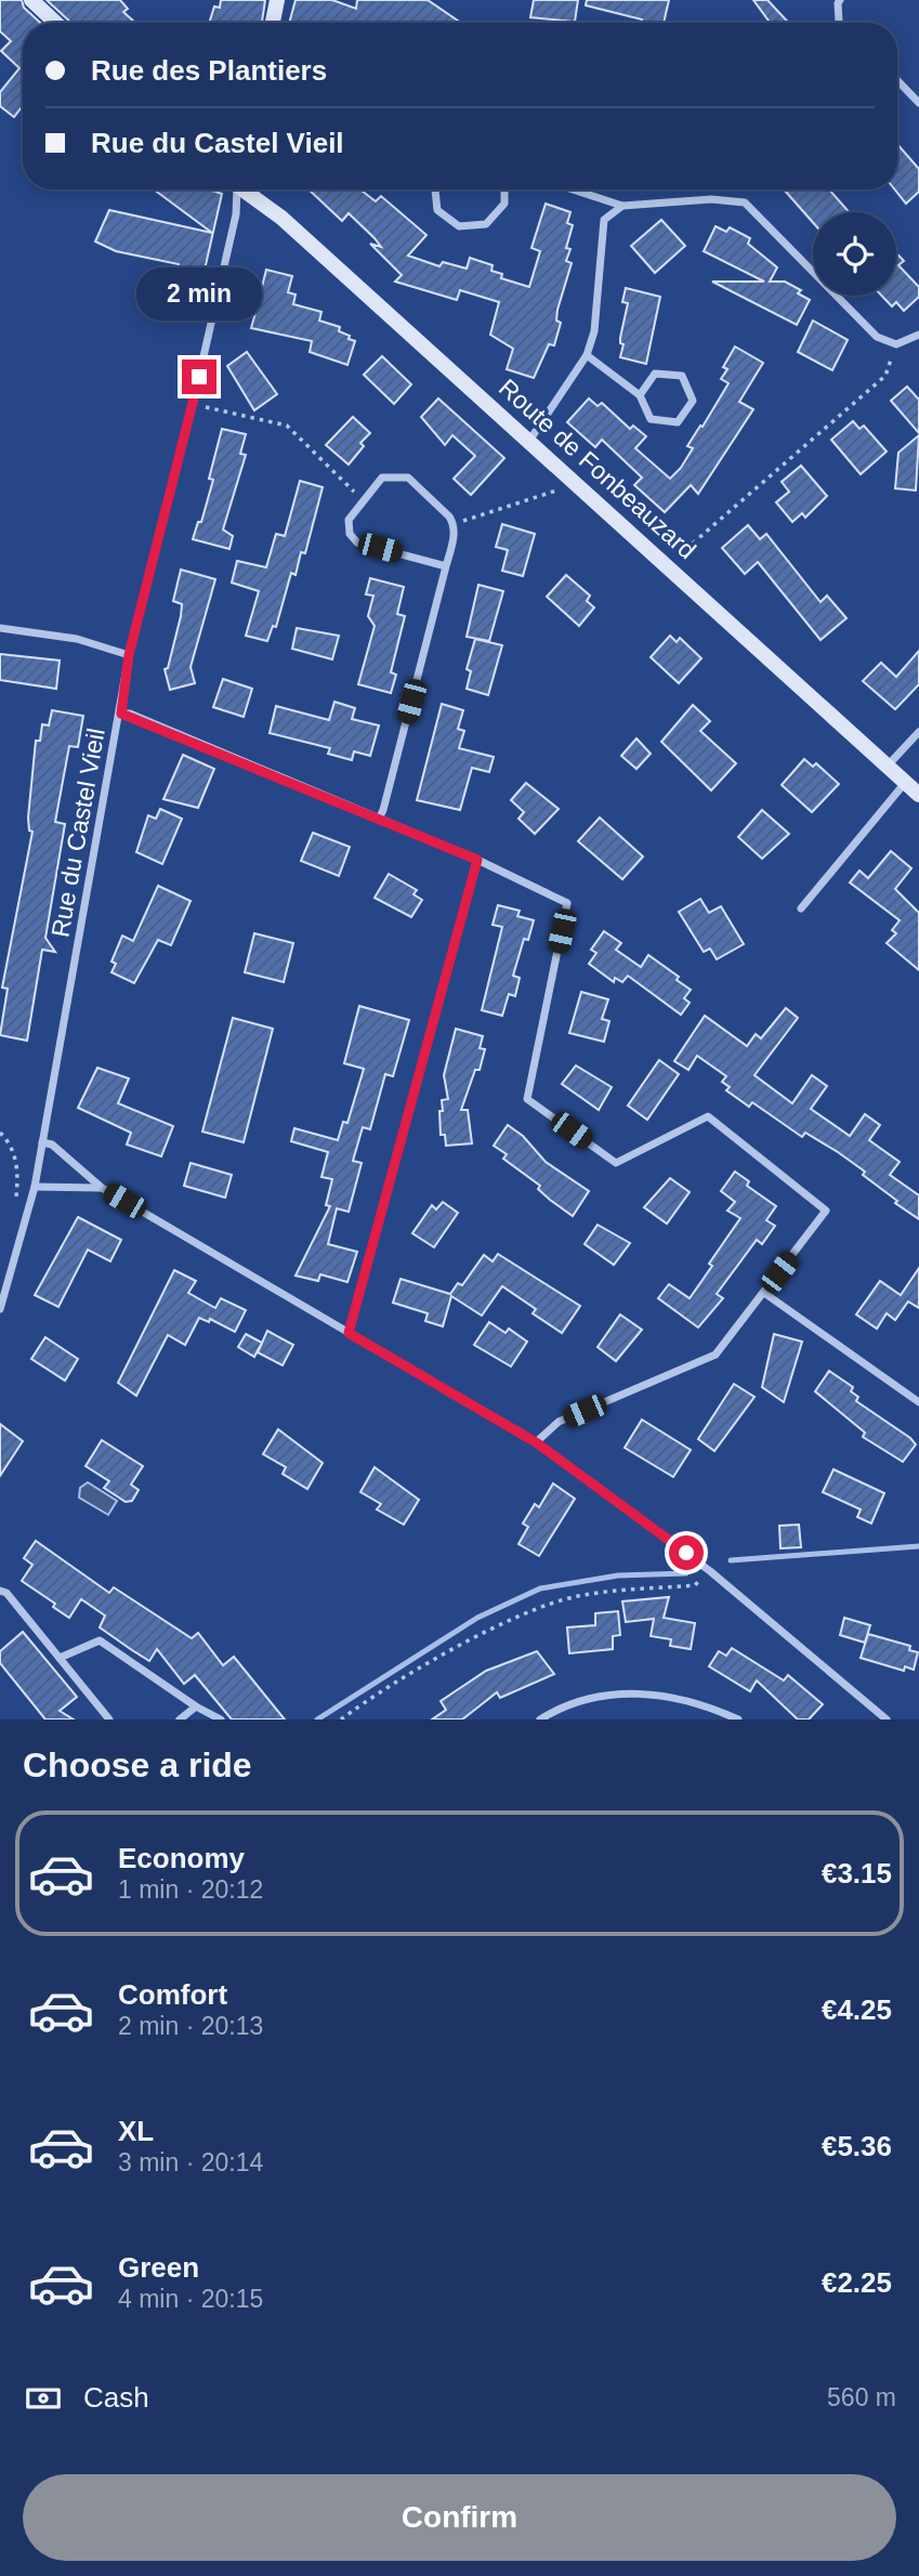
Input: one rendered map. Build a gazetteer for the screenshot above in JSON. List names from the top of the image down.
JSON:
{
  "streets": {
    "street": ["Route de Fonbeauzard", "Rue du Castel Vieil"]
  },
  "page": {
    "banner": ["Rue des Plantiers", "Rue du Castel Vieil"],
    "bubble": "2 min",
    "heading": "Choose a ride",
    "list": [
      {
        "name": "Economy",
        "note": "1 min · 20:12",
        "value": "€3.15"
      },
      {
        "name": "Comfort",
        "note": "2 min · 20:13",
        "value": "€4.25"
      },
      {
        "name": "XL",
        "note": "3 min · 20:14",
        "value": "€5.36"
      },
      {
        "name": "Green",
        "note": "4 min · 20:15",
        "value": "€2.25"
      }
    ],
    "pay": ["Cash", "560 m"],
    "buttons": "Confirm"
  }
}
